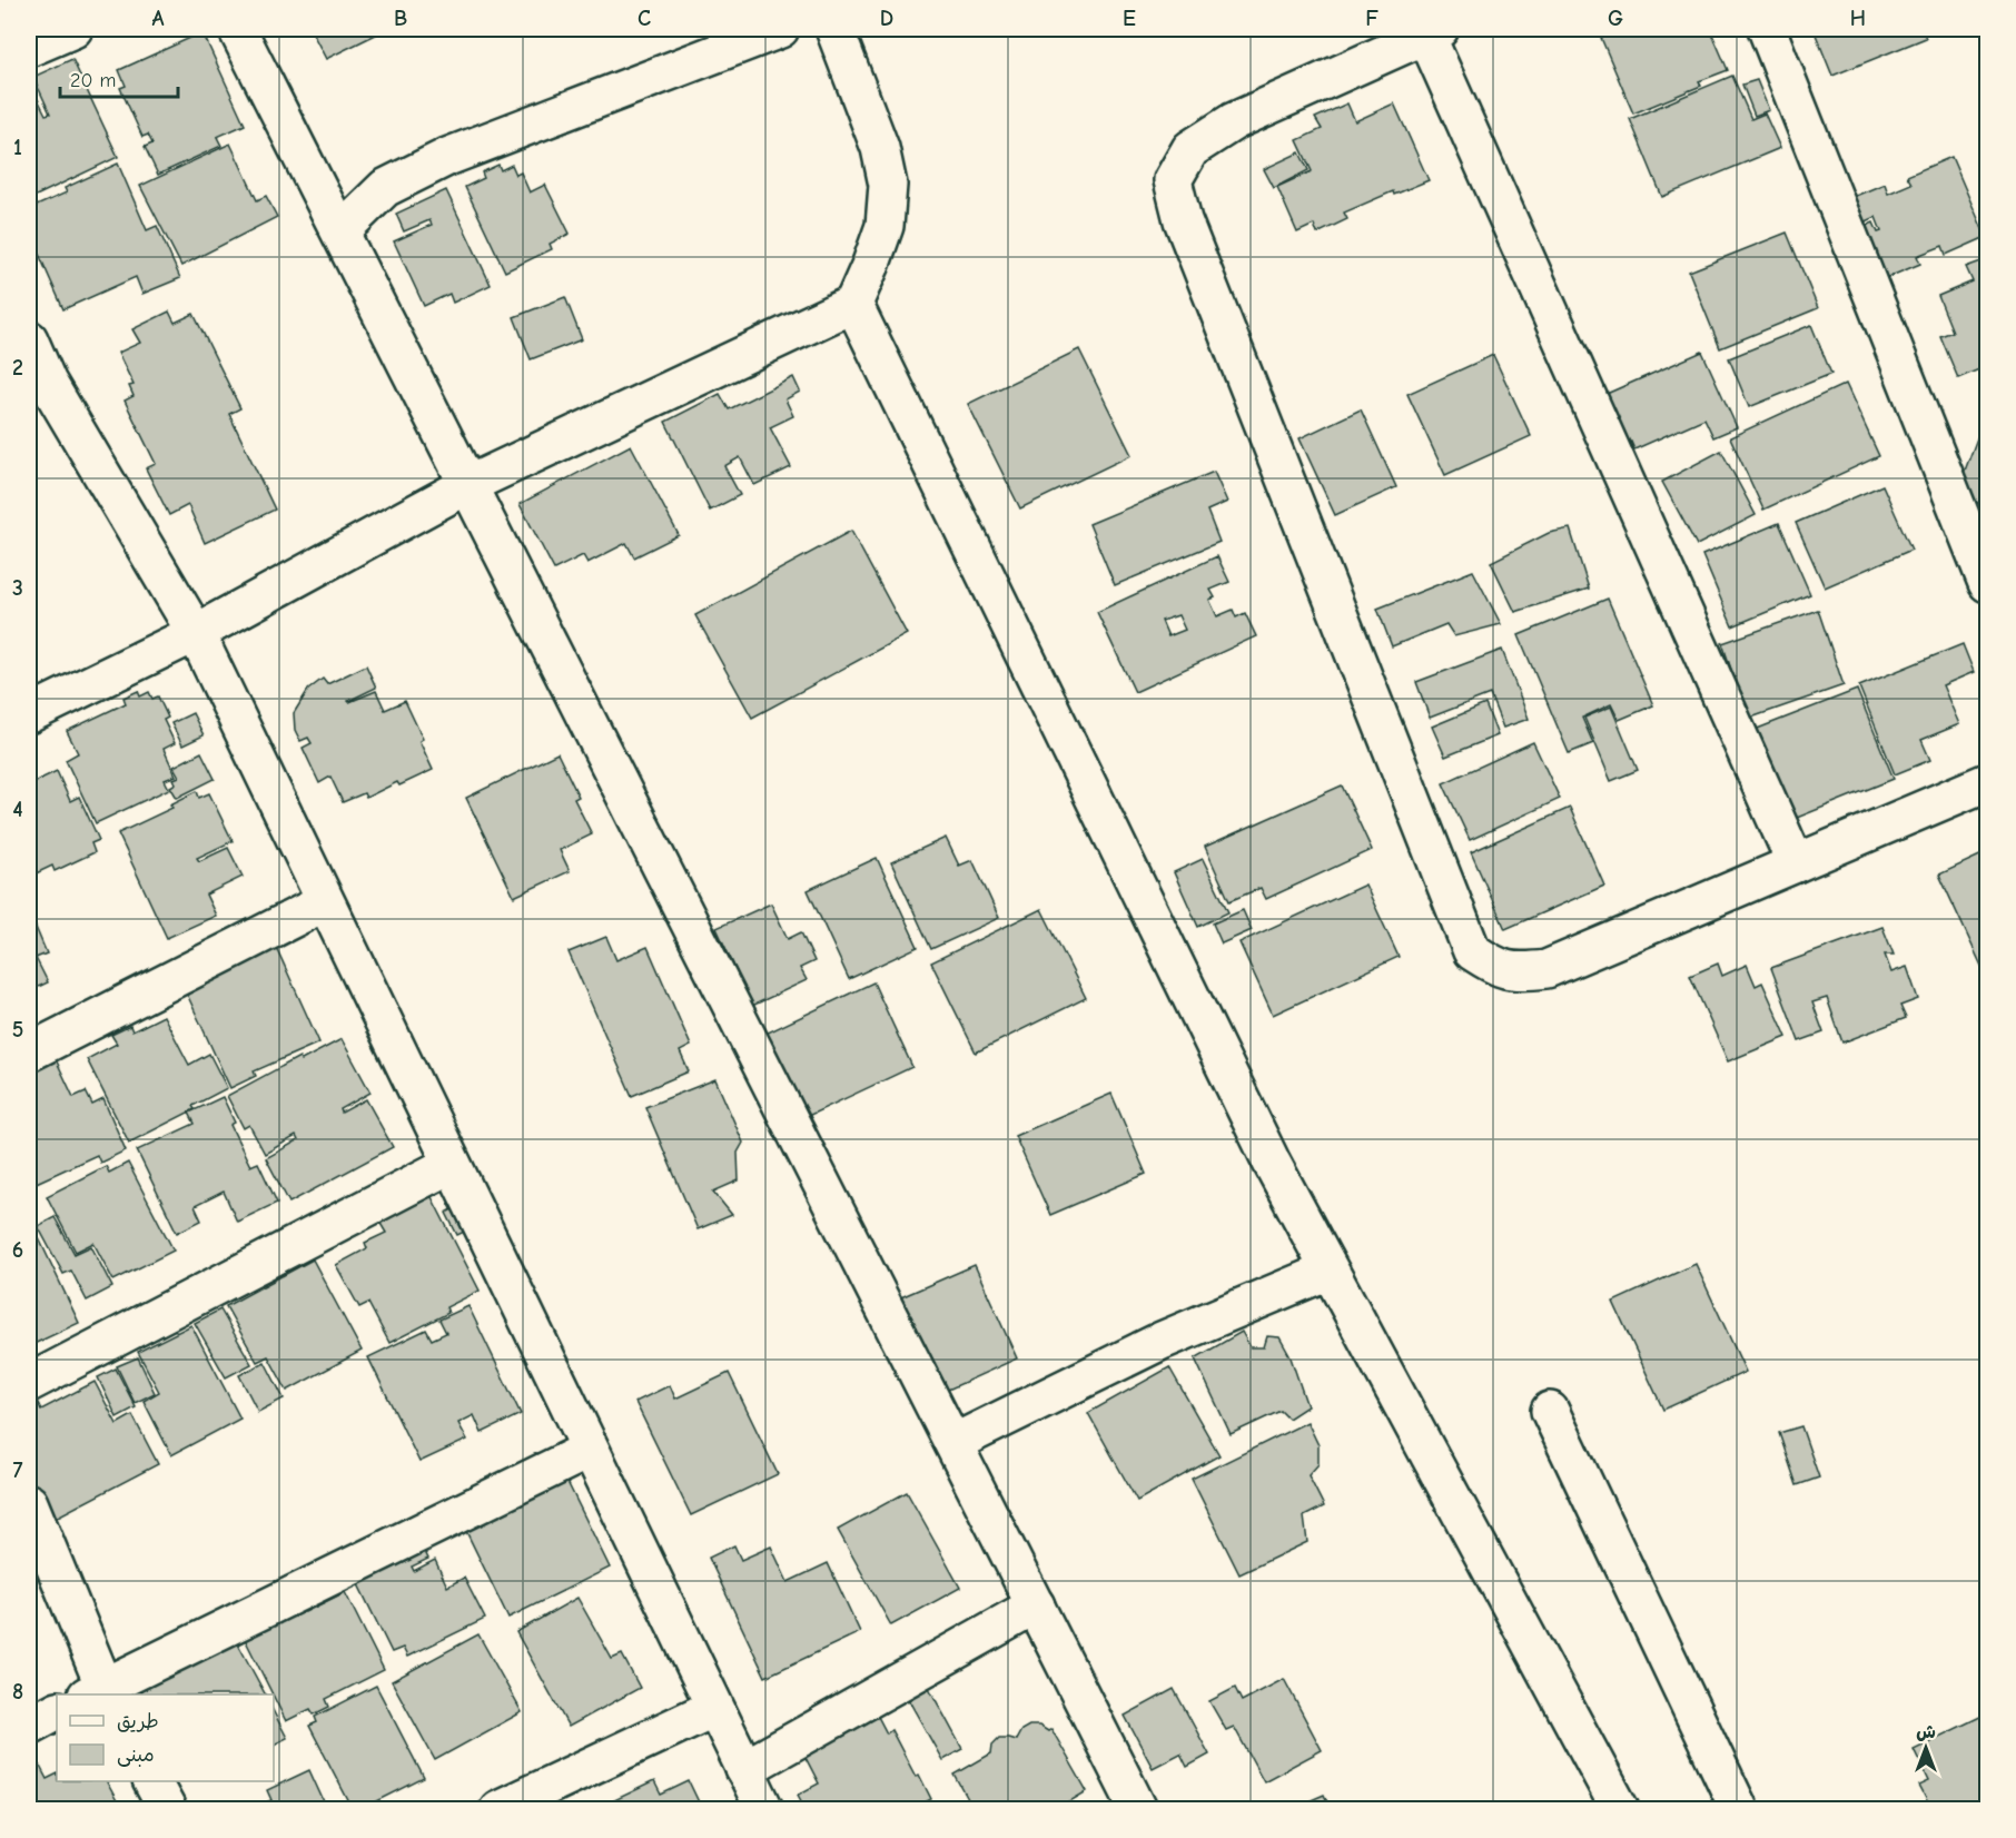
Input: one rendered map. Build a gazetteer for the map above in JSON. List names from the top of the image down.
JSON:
{
  "legend": ["طريق", "مبنى"],
  "scale_bar": "20 m",
  "north": "top",
  "grid": {
    "columns": [
      "A",
      "B",
      "C",
      "D",
      "E",
      "F",
      "G",
      "H"
    ],
    "rows": [
      "1",
      "2",
      "3",
      "4",
      "5",
      "6",
      "7",
      "8"
    ]
  }
}
